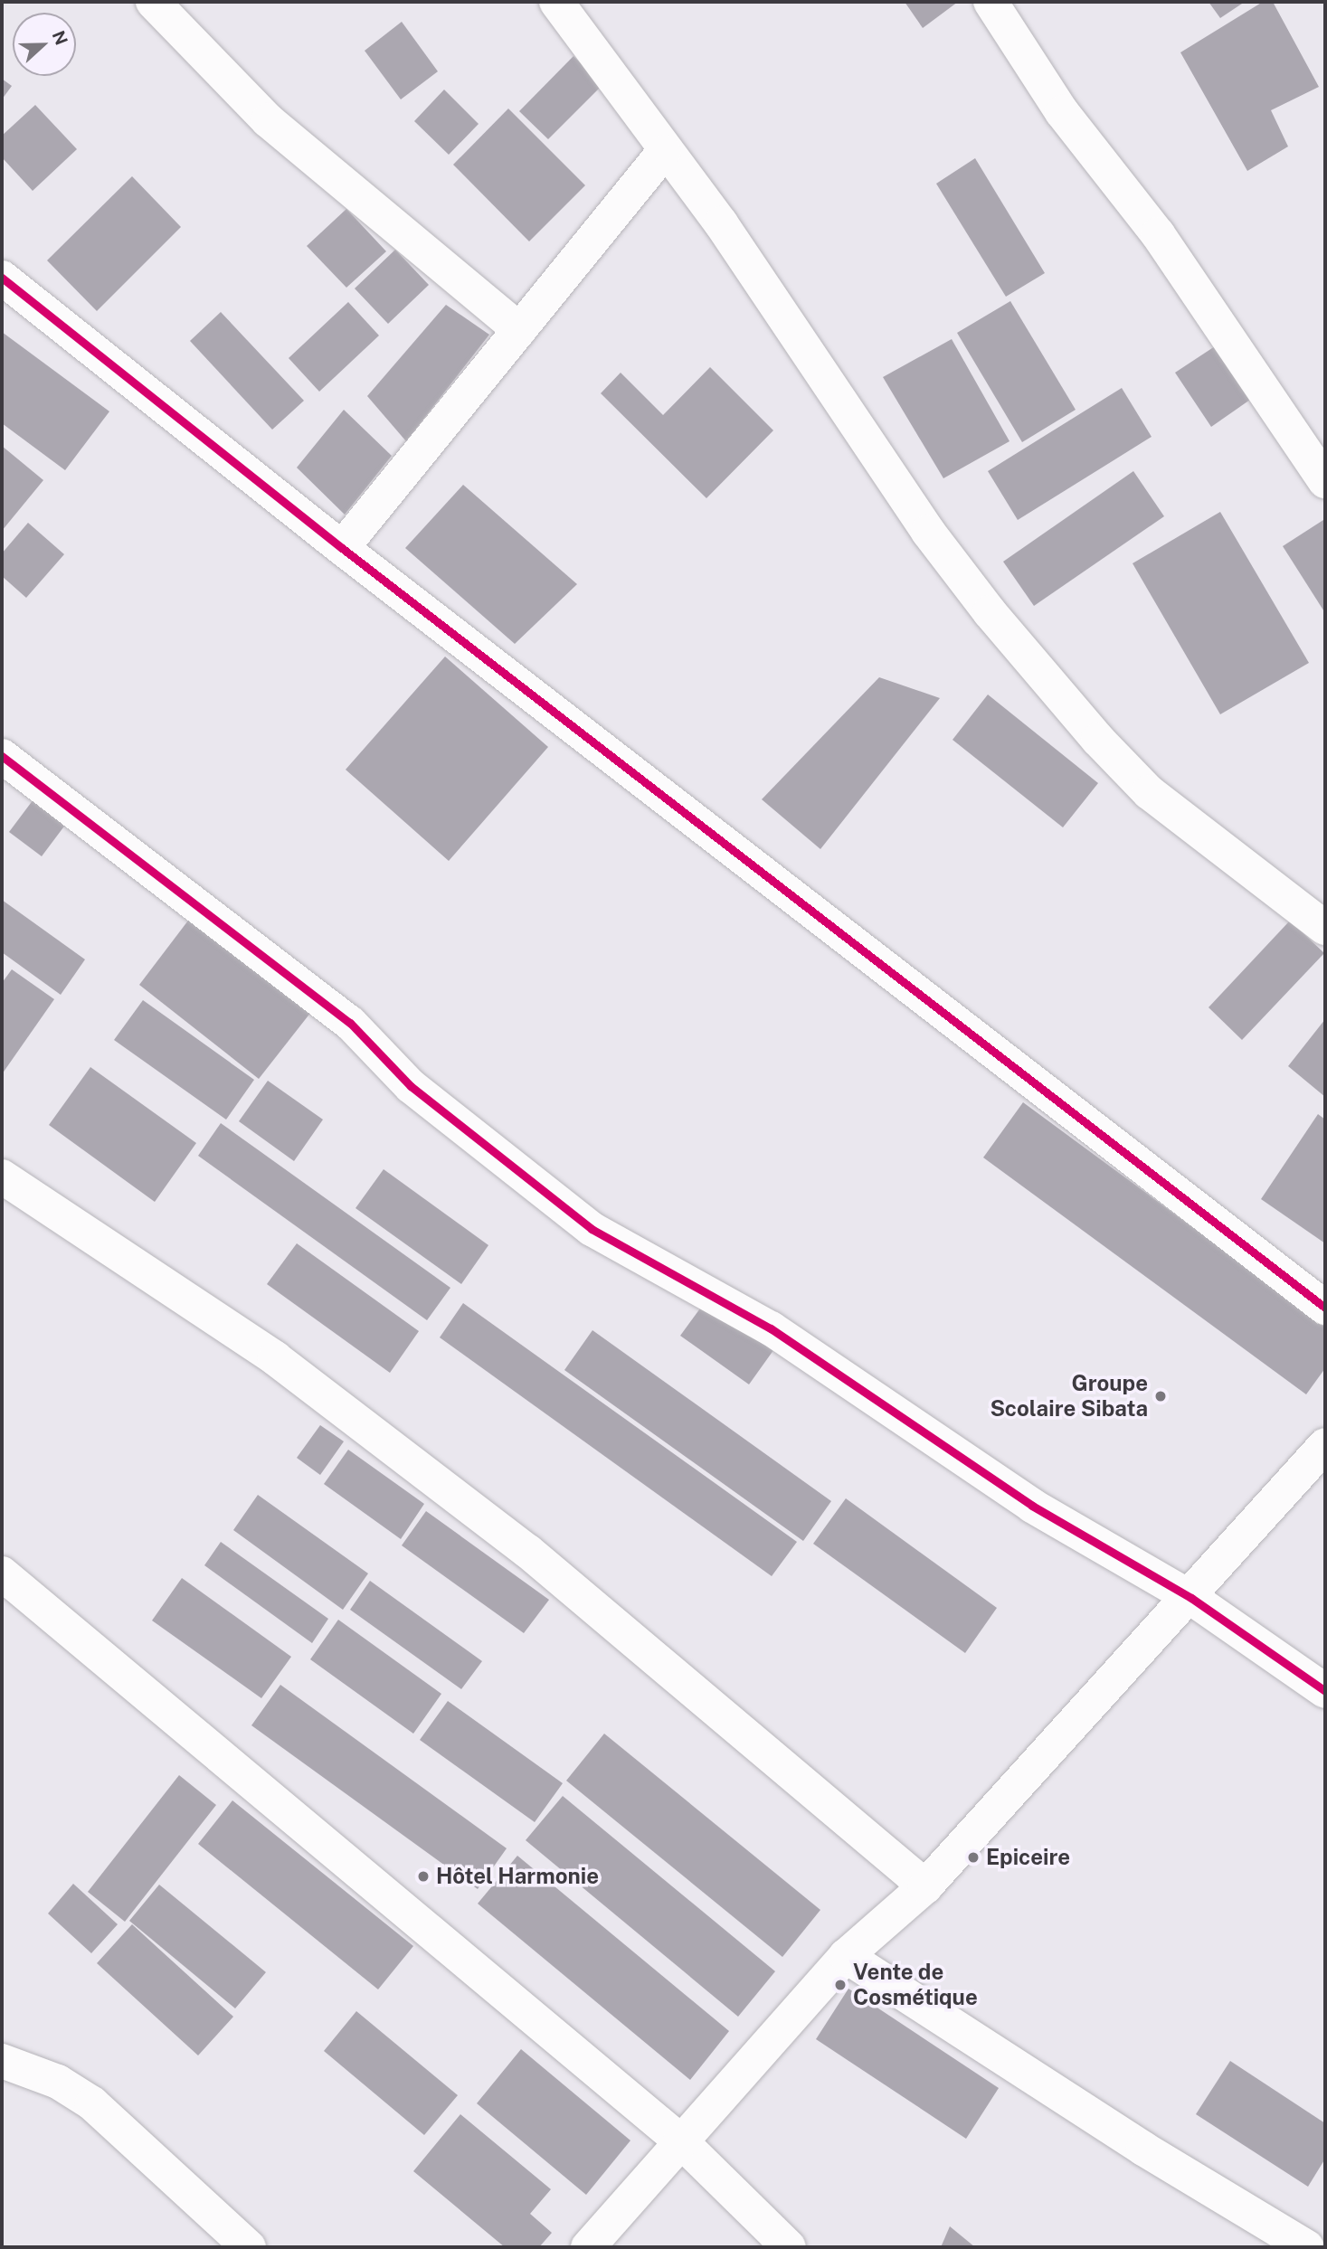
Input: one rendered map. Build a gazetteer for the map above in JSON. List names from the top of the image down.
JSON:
{
  "places": [
    "Groupe Scolaire Sibata",
    "Epiceire",
    "Hôtel Harmonie",
    "Vente de Cosmétique"
  ],
  "north": "right"
}
